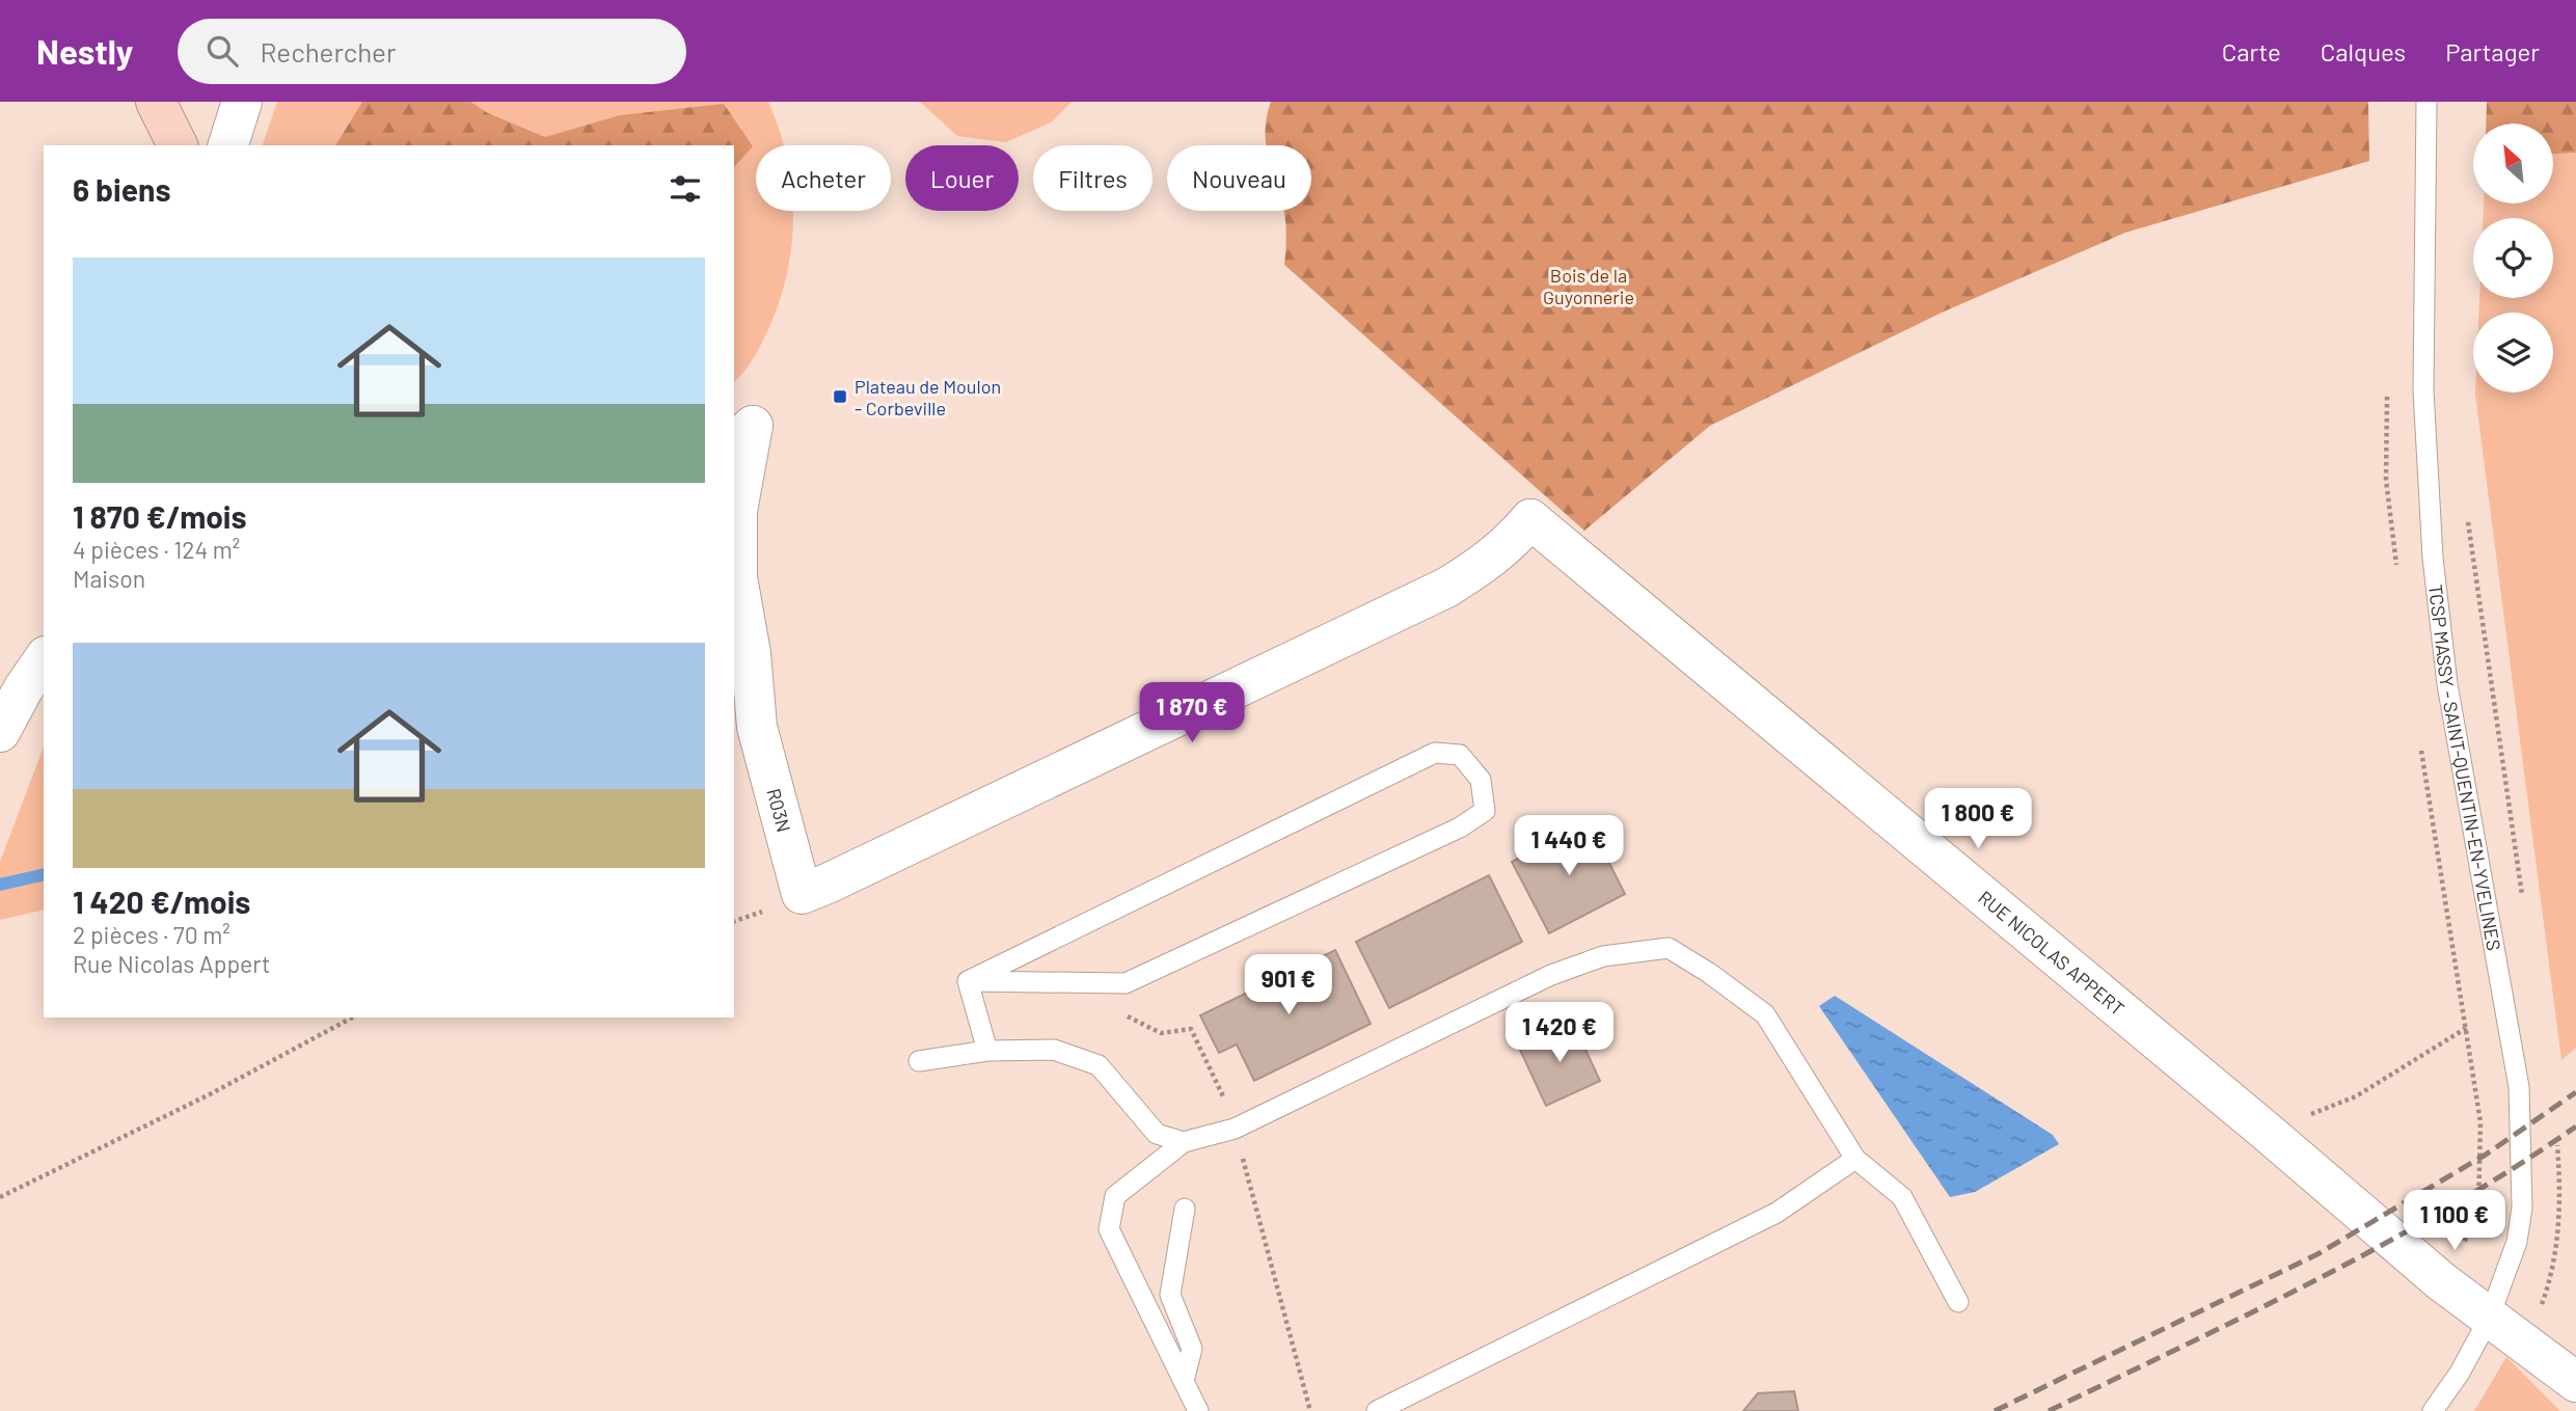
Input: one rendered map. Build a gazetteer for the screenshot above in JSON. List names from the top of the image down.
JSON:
{
  "streets": {
    "street": ["R03N", "RUE NICOLAS APPERT"],
    "lane": ["TCSP MASSY - SAINT-QUENTIN-EN-YVELINES"]
  },
  "crossings": [
    ["TCSP MASSY - SAINT-QUENTIN-EN-YVELINES", "RUE NICOLAS APPERT"],
    ["R03N", "RUE NICOLAS APPERT"]
  ],
  "parks": ["Bois de la Guyonnerie"],
  "places": {
    "transit": ["Plateau de Moulon - Corbeville"]
  },
  "north": "top left",
  "page": {
    "header": "Nestly",
    "search": "Rechercher",
    "nav": ["Carte", "Calques", "Partager"],
    "chip": [
      "Acheter",
      "Louer",
      "Filtres",
      "Nouveau"
    ],
    "heading": "6 biens",
    "list": [
      {
        "name": "1 870 €/mois",
        "note": "4 pièces · 124 m² · Maison"
      },
      {
        "name": "1 420 €/mois",
        "note": "2 pièces · 70 m² · Rue Nicolas Appert"
      }
    ],
    "price": [
      "1 870 €",
      "1 800 €",
      "1 440 €",
      "901 €",
      "1 420 €",
      "1 100 €"
    ]
  }
}
